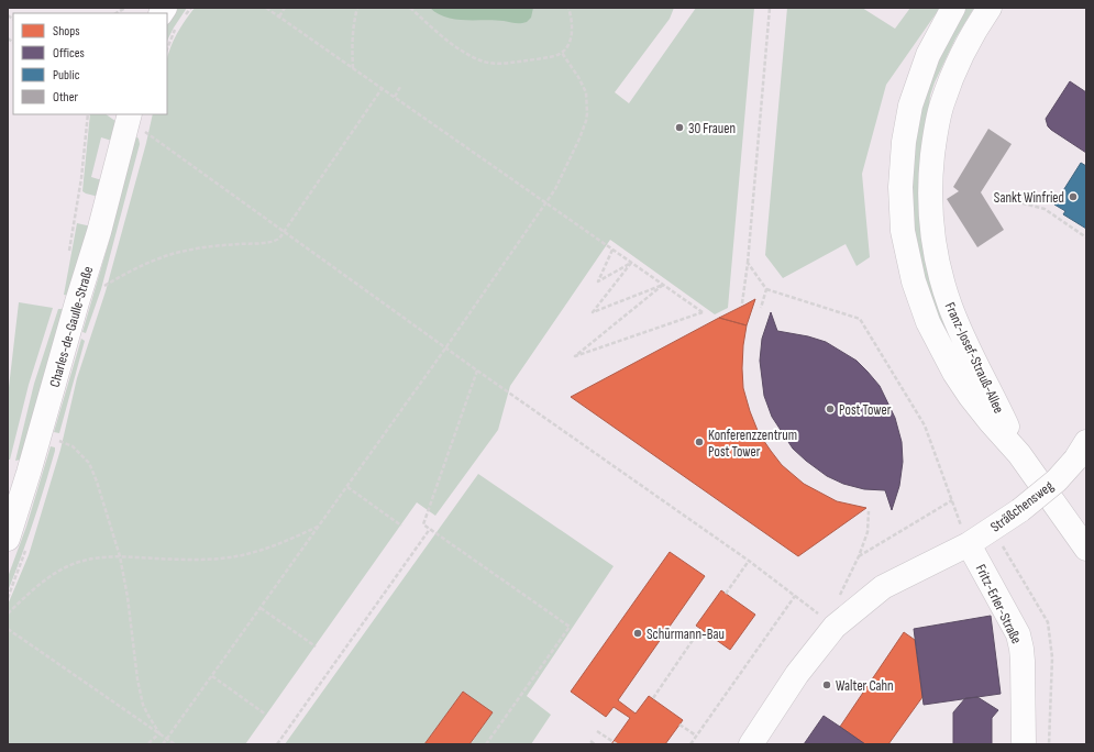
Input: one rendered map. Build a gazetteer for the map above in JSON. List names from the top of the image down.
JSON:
{
  "streets": {
    "street": [
      "Charles-de-Gaulle-Straße",
      "Franz-Josef-Strauß-Allee",
      "Sträßchensweg",
      "Fritz-Erler-Straße"
    ]
  },
  "crossings": [
    ["Sträßchensweg", "Fritz-Erler-Straße"]
  ],
  "places": [
    "30 Frauen",
    "Sankt Winfried",
    "Post Tower",
    "Konferenzzentrum Post Tower",
    "Schürmann-Bau",
    "Walter Cahn"
  ],
  "legend": [
    "Shops",
    "Offices",
    "Public",
    "Other"
  ]
}
